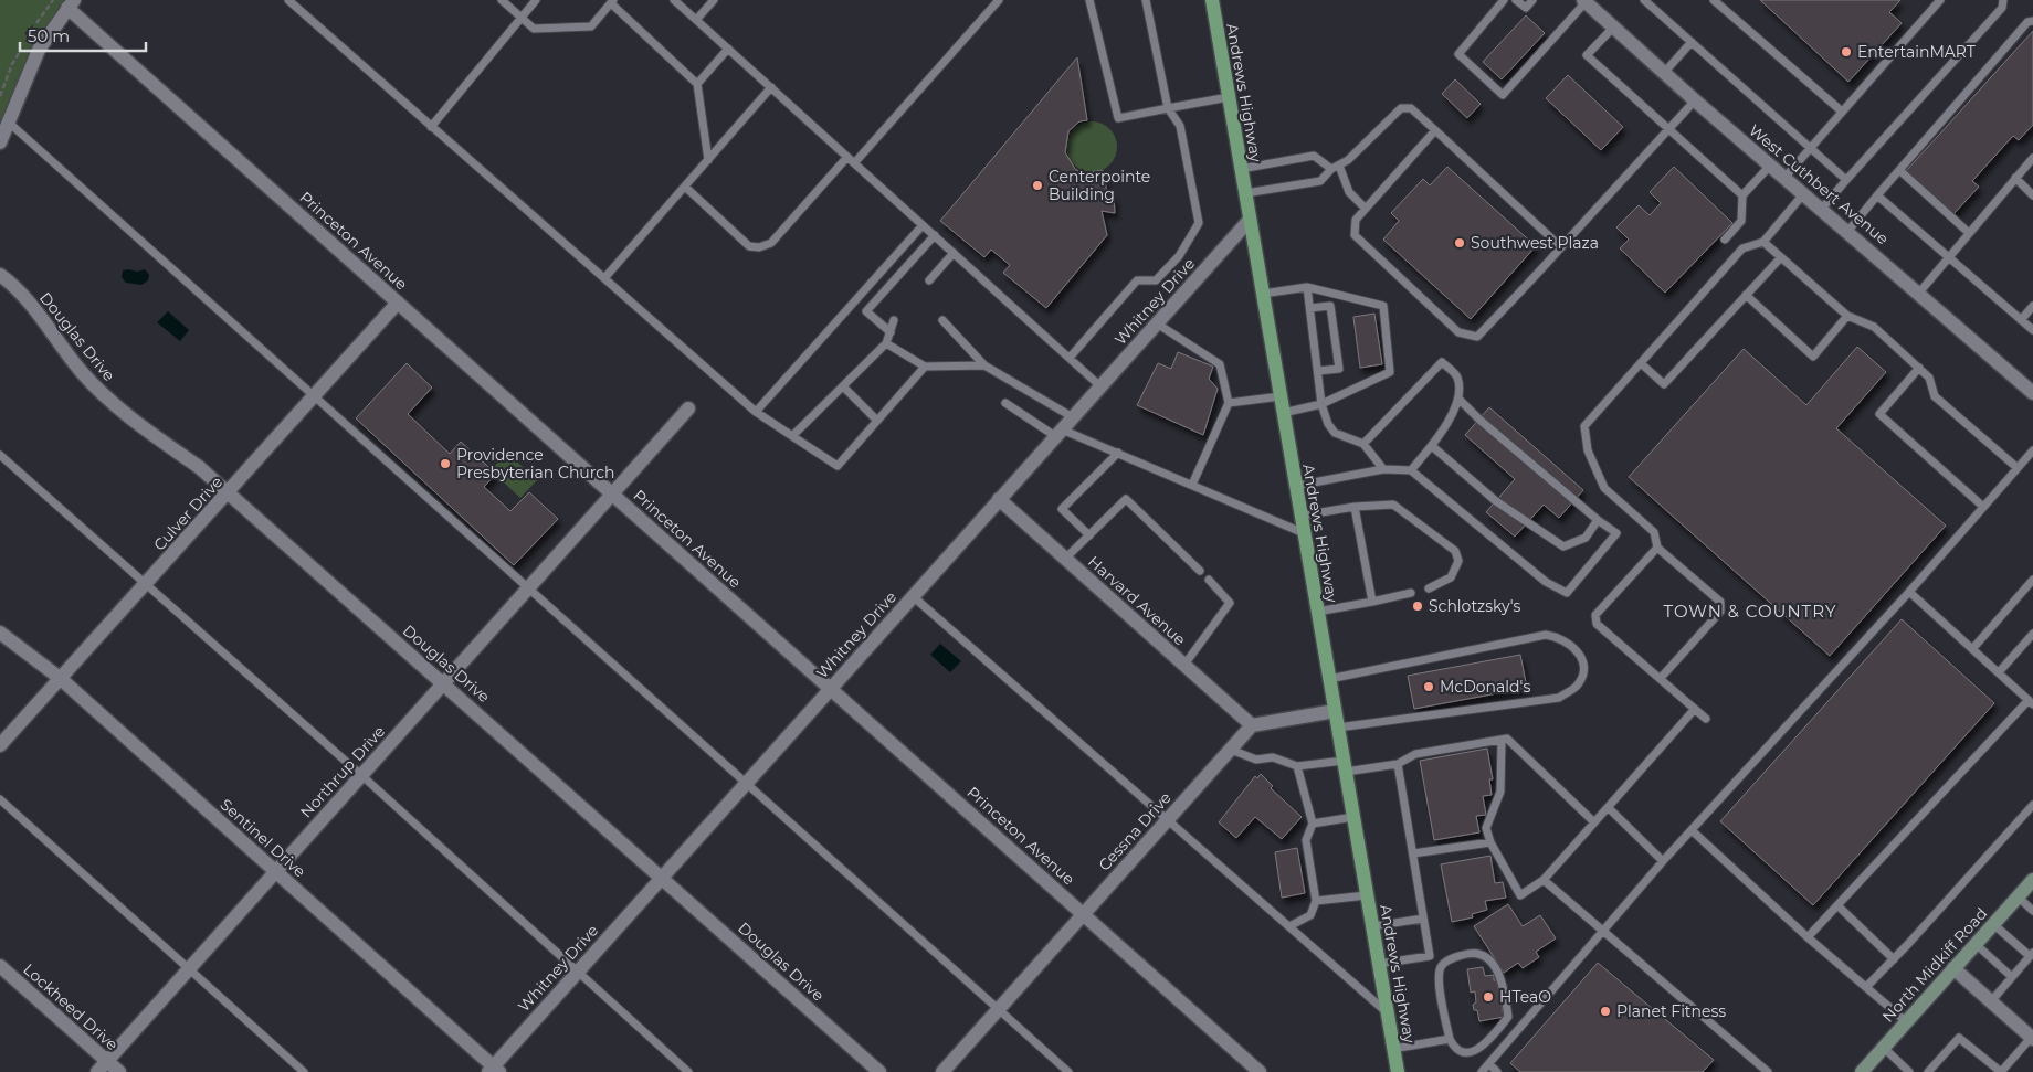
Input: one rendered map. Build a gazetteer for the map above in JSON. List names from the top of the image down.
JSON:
{
  "streets": {
    "main road": ["Andrews Highway", "North Midkiff Road"],
    "street": [
      "West Cuthbert Avenue",
      "Princeton Avenue",
      "Whitney Drive",
      "Douglas Drive",
      "Culver Drive",
      "Harvard Avenue",
      "Northrup Drive",
      "Cessna Drive",
      "Sentinel Drive",
      "Lockheed Drive"
    ]
  },
  "crossings": [
    ["Andrews Highway", "Whitney Drive"],
    ["Princeton Avenue", "Whitney Drive"],
    ["Princeton Avenue", "Culver Drive"],
    ["Princeton Avenue", "Northrup Drive"],
    ["Princeton Avenue", "Cessna Drive"],
    ["Whitney Drive", "Douglas Drive"],
    ["Whitney Drive", "Harvard Avenue"],
    ["Whitney Drive", "Sentinel Drive"],
    ["Douglas Drive", "Culver Drive"],
    ["Douglas Drive", "Northrup Drive"],
    ["Culver Drive", "Sentinel Drive"],
    ["Harvard Avenue", "Cessna Drive"],
    ["Northrup Drive", "Sentinel Drive"],
    ["Northrup Drive", "Lockheed Drive"]
  ],
  "districts": ["TOWN & COUNTRY"],
  "places": [
    "EntertainMART",
    "Centerpointe Building",
    "Southwest Plaza",
    "Providence Presbyterian Church",
    "Schlotzsky's",
    "McDonald's",
    "HTeaO",
    "Planet Fitness"
  ],
  "scale_bar": "50 m"
}
